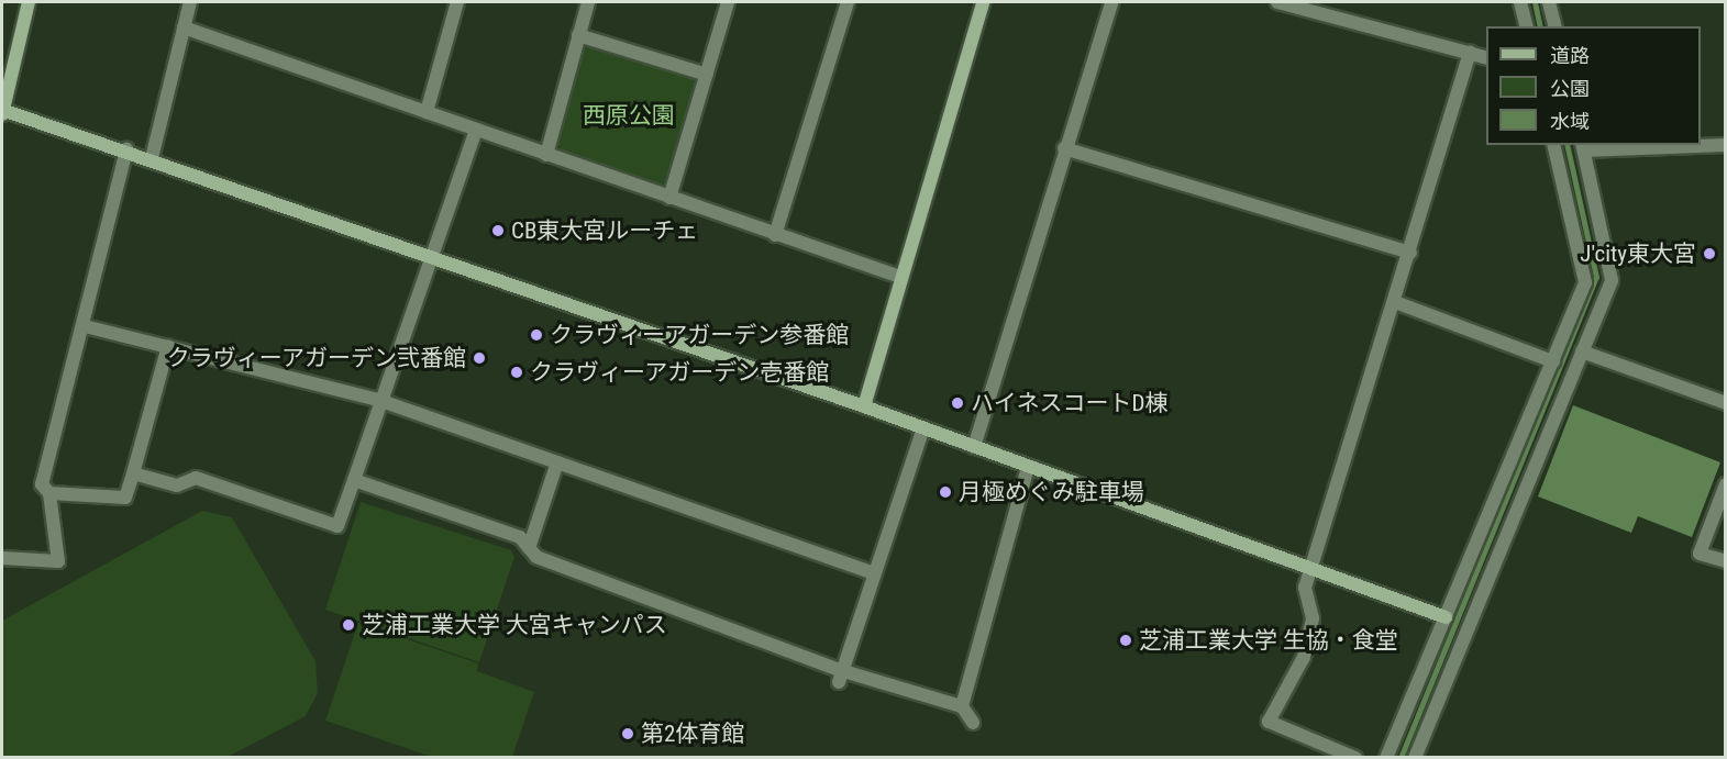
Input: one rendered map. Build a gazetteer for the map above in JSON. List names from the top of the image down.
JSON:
{
  "parks": ["西原公園"],
  "places": [
    "CB東大宮ルーチェ",
    "J'city東大宮",
    "クラヴィーアガーデン参番館",
    "クラヴィーアガーデン弐番館",
    "クラヴィーアガーデン壱番館",
    "ハイネスコートD棟",
    "月極めぐみ駐車場",
    "芝浦工業大学 大宮キャンパス",
    "芝浦工業大学 生協・食堂",
    "第2体育館"
  ],
  "legend": ["道路", "公園", "水域"]
}
